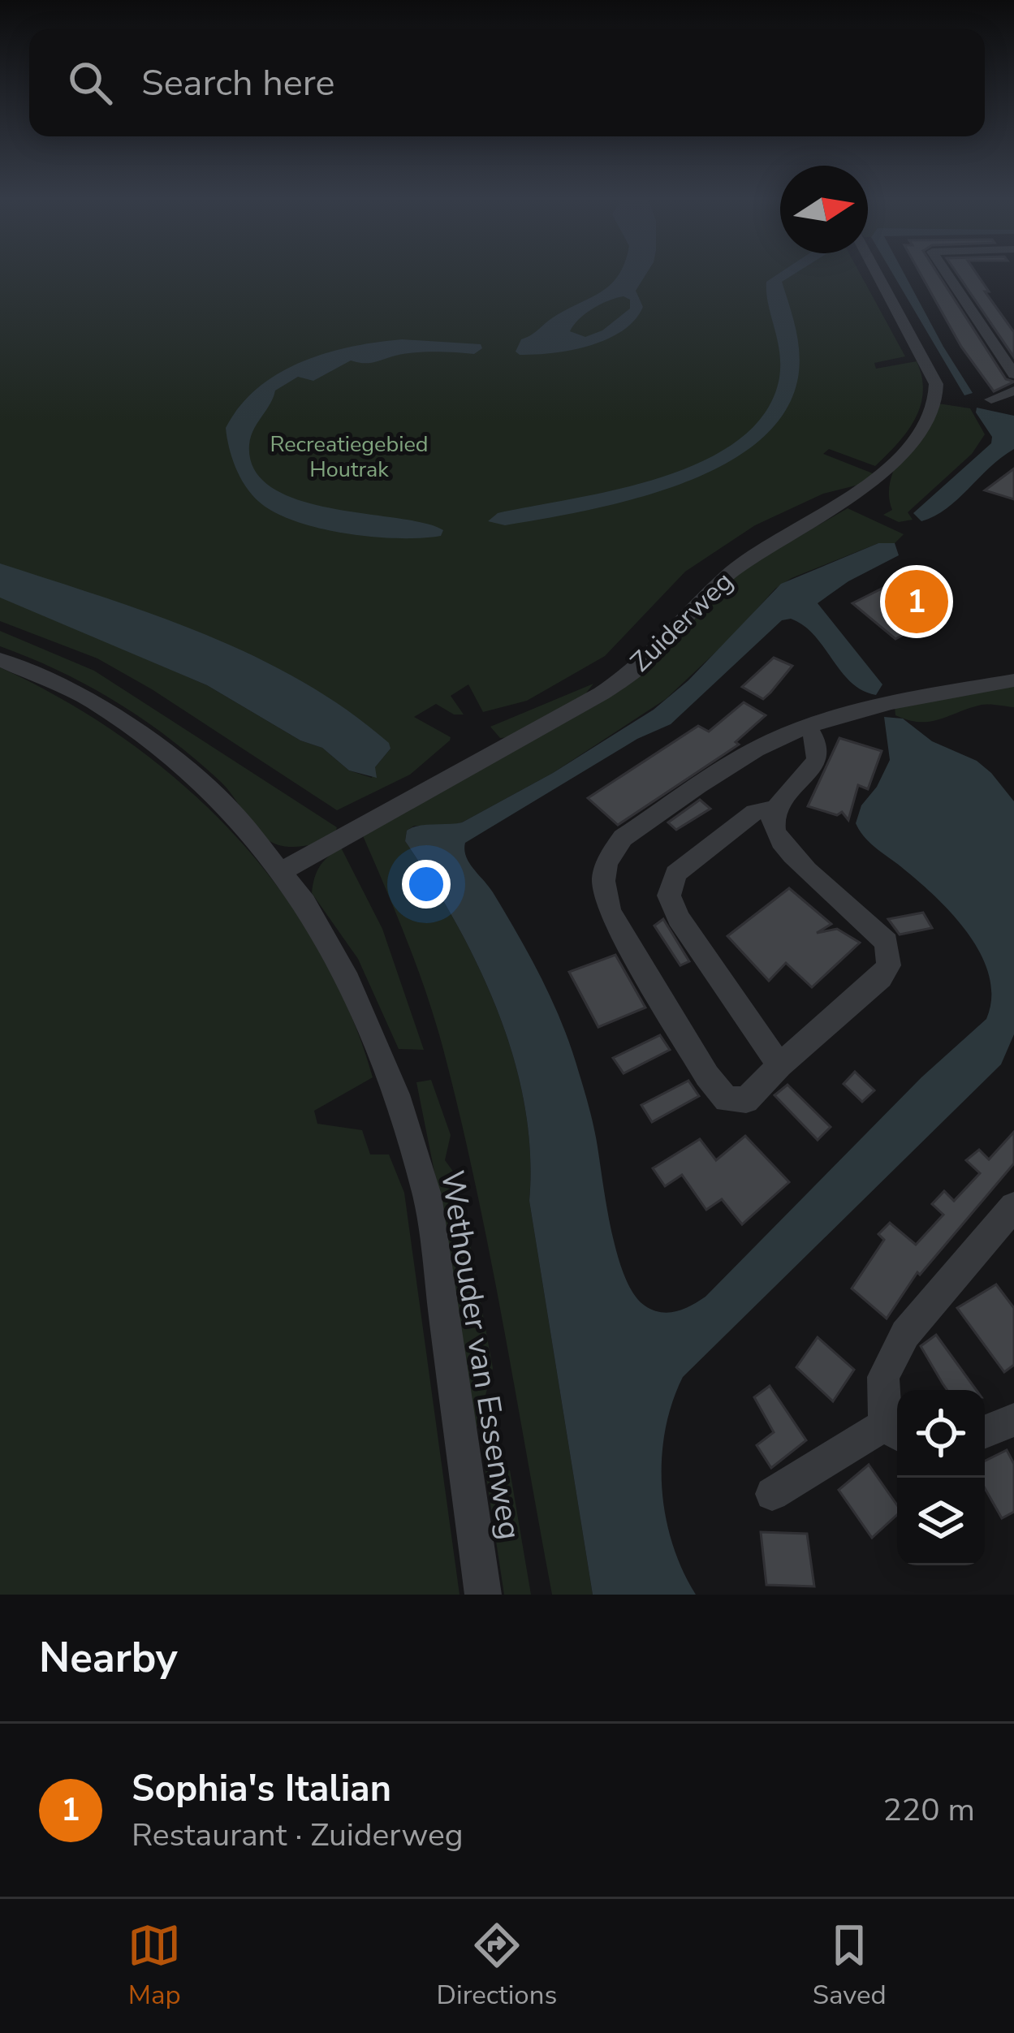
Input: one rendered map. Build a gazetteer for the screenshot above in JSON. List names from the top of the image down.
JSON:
{
  "streets": {
    "street": ["Zuiderweg", "Wethouder van Essenweg"]
  },
  "crossings": [
    ["Zuiderweg", "Wethouder van Essenweg"]
  ],
  "parks": ["Recreatiegebied Houtrak"],
  "north": "right",
  "page": {
    "search": "Search here",
    "pins": "1",
    "heading": "Nearby",
    "list": [
      {
        "mark": "1",
        "name": "Sophia's Italian",
        "note": "Restaurant · Zuiderweg",
        "value": "220 m"
      }
    ],
    "nav": ["Map", "Directions", "Saved"]
  }
}
